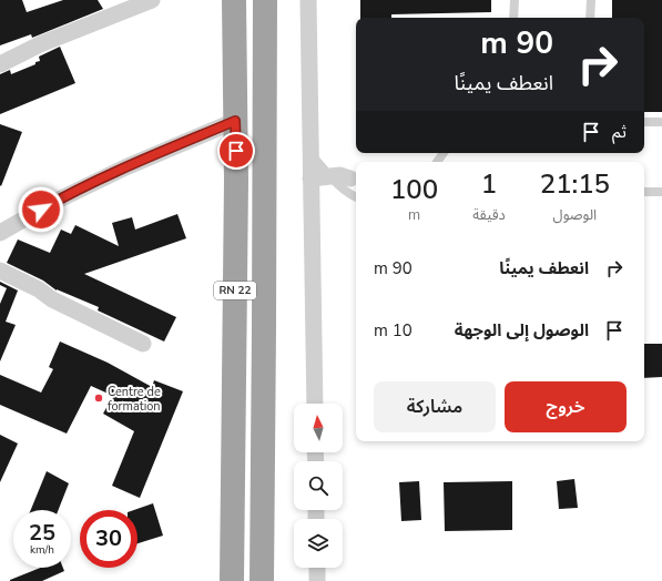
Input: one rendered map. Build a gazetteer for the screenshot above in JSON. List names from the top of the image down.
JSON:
{
  "streets": {
    "highway": ["RN 22"]
  },
  "places": ["Centre de formation"],
  "north": "top",
  "page": {
    "turn": ["90 m", "انعطف يمينًا"],
    "then": "ثم",
    "eta": [
      "21:15",
      "الوصول",
      "1",
      "دقيقة",
      "100",
      "m"
    ],
    "list": [
      {
        "name": "انعطف يمينًا",
        "value": "90 m"
      },
      {
        "name": "الوصول إلى الوجهة",
        "value": "10 m"
      }
    ],
    "buttons": ["خروج", "مشاركة"],
    "speed": "25 km/h",
    "limit": "30"
  }
}
